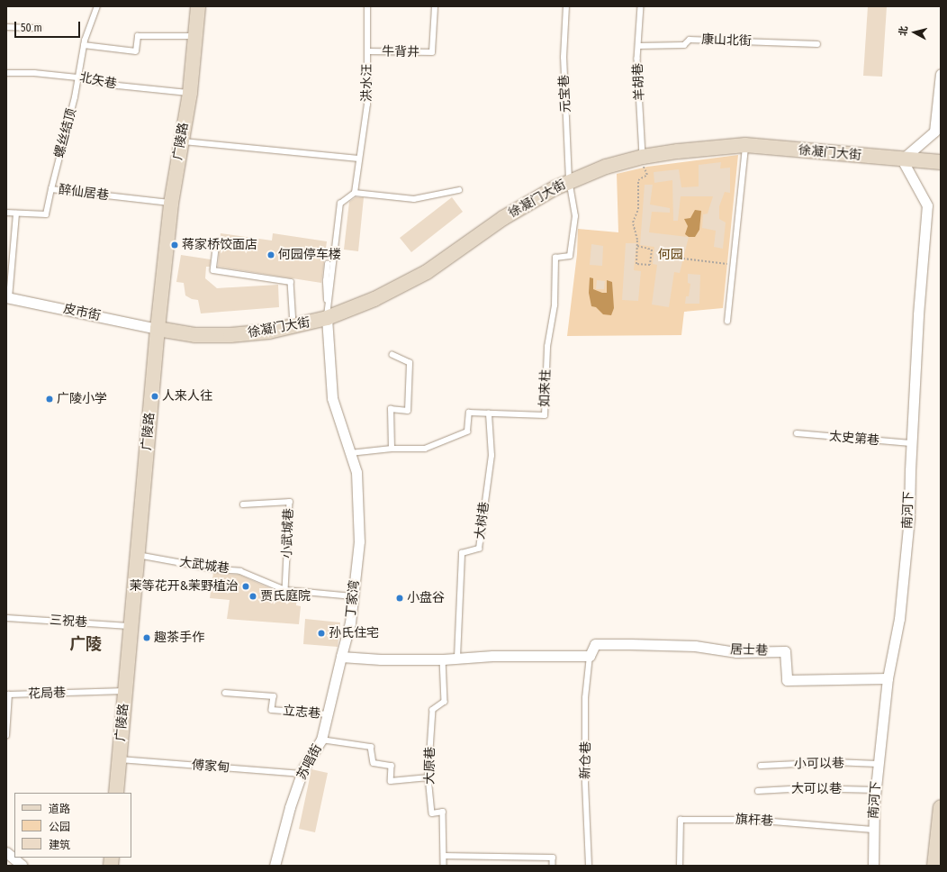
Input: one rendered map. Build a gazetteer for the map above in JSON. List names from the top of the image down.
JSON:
{
  "streets": {
    "street": [
      "广陵路",
      "徐凝门大街",
      "皮市街",
      "南河下",
      "丁家湾",
      "居士巷",
      "苏唱街"
    ],
    "lane": [
      "康山北街",
      "牛背井",
      "北矢巷",
      "羊胡巷",
      "洪水汪",
      "元宝巷",
      "螺丝结顶",
      "醉仙居巷",
      "如来柱",
      "太史第巷",
      "大树巷",
      "小武城巷",
      "大武城巷",
      "三祝巷",
      "花局巷",
      "立志巷",
      "新仓巷",
      "小可以巷",
      "大原巷",
      "傅家甸",
      "大可以巷",
      "旗杆巷"
    ]
  },
  "crossings": [
    ["康山北街", "羊胡巷"],
    ["牛背井", "洪水汪"],
    ["北矢巷", "螺丝结顶"],
    ["北矢巷", "广陵路"],
    ["羊胡巷", "徐凝门大街"],
    ["元宝巷", "徐凝门大街"],
    ["元宝巷", "如来柱"],
    ["螺丝结顶", "醉仙居巷"],
    ["广陵路", "徐凝门大街"],
    ["广陵路", "醉仙居巷"],
    ["广陵路", "皮市街"],
    ["广陵路", "大武城巷"],
    ["广陵路", "三祝巷"],
    ["广陵路", "花局巷"],
    ["广陵路", "傅家甸"],
    ["徐凝门大街", "皮市街"],
    ["徐凝门大街", "如来柱"],
    ["徐凝门大街", "南河下"],
    ["徐凝门大街", "丁家湾"],
    ["如来柱", "大树巷"],
    ["如来柱", "丁家湾"],
    ["太史第巷", "南河下"],
    ["南河下", "居士巷"],
    ["南河下", "小可以巷"],
    ["南河下", "大可以巷"],
    ["南河下", "旗杆巷"],
    ["小武城巷", "大武城巷"],
    ["大武城巷", "丁家湾"],
    ["丁家湾", "苏唱街"],
    ["居士巷", "新仓巷"],
    ["立志巷", "苏唱街"],
    ["苏唱街", "傅家甸"]
  ],
  "districts": ["广陵"],
  "parks": ["何园"],
  "places": [
    "蒋家桥饺面店",
    "何园停车楼",
    "人来人往",
    "广陵小学",
    "茉等花开&茉野植治",
    "贾氏庭院",
    "小盘谷",
    "孙氏住宅",
    "趣茶手作"
  ],
  "legend": ["道路", "公园", "建筑"],
  "scale_bar": "50 m",
  "north": "left"
}
